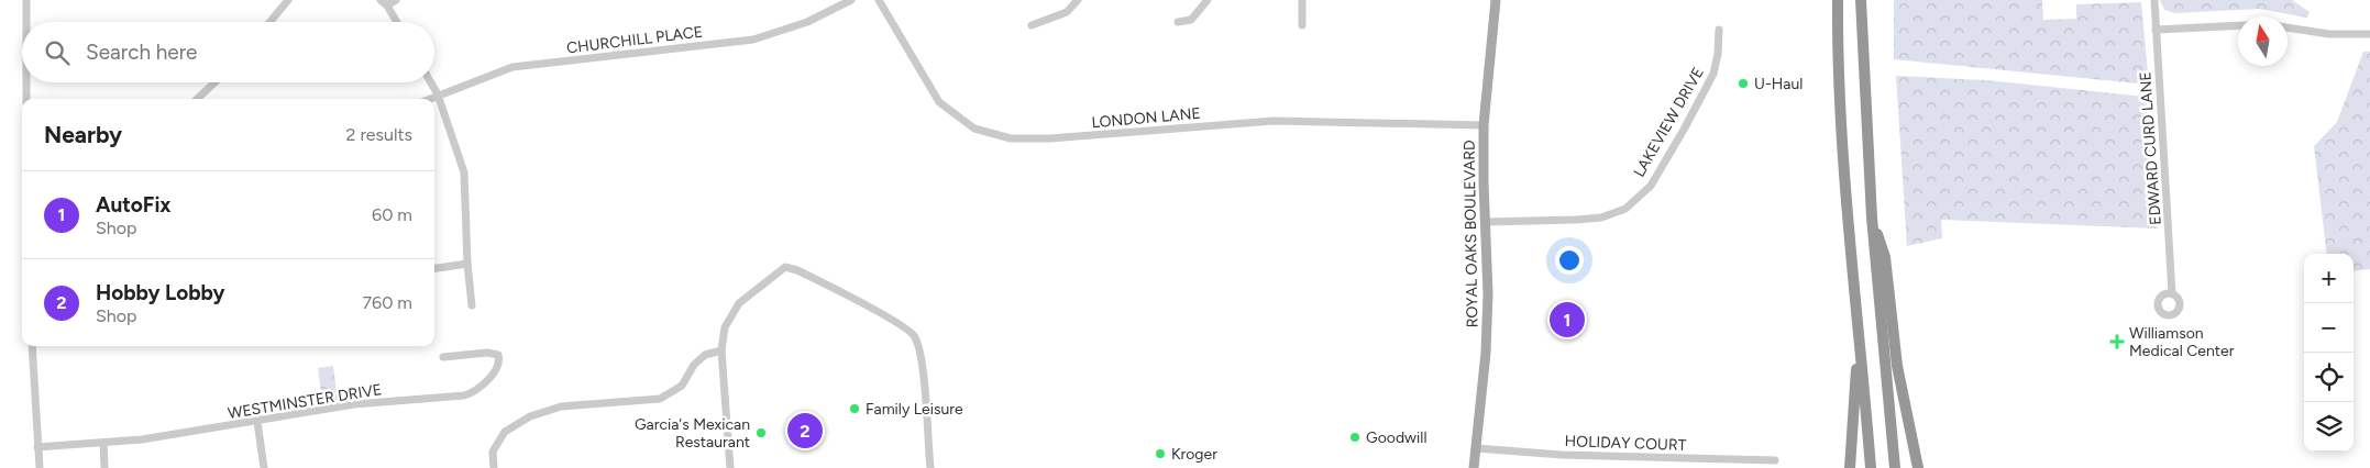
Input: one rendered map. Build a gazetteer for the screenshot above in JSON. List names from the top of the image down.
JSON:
{
  "streets": {
    "main road": ["ROYAL OAKS BOULEVARD"],
    "street": [
      "CHURCHILL PLACE",
      "LONDON LANE",
      "LAKEVIEW DRIVE",
      "EDWARD CURD LANE",
      "WESTMINSTER DRIVE",
      "HOLIDAY COURT"
    ]
  },
  "crossings": [
    ["LONDON LANE", "ROYAL OAKS BOULEVARD"],
    ["LAKEVIEW DRIVE", "ROYAL OAKS BOULEVARD"],
    ["ROYAL OAKS BOULEVARD", "HOLIDAY COURT"]
  ],
  "places": {
    "other": [
      "U-Haul",
      "Family Leisure",
      "Garcia's Mexican Restaurant",
      "Goodwill",
      "Kroger"
    ],
    "health": ["Williamson Medical Center"]
  },
  "north": "top",
  "page": {
    "search": "Search here",
    "heading": ["Nearby", "2 results"],
    "list": [
      {
        "mark": "1",
        "name": "AutoFix",
        "note": "Shop",
        "value": "60 m"
      },
      {
        "mark": "2",
        "name": "Hobby Lobby",
        "note": "Shop",
        "value": "760 m"
      }
    ],
    "map_buttons": ["+", "−"],
    "pins": ["1", "2"]
  }
}
